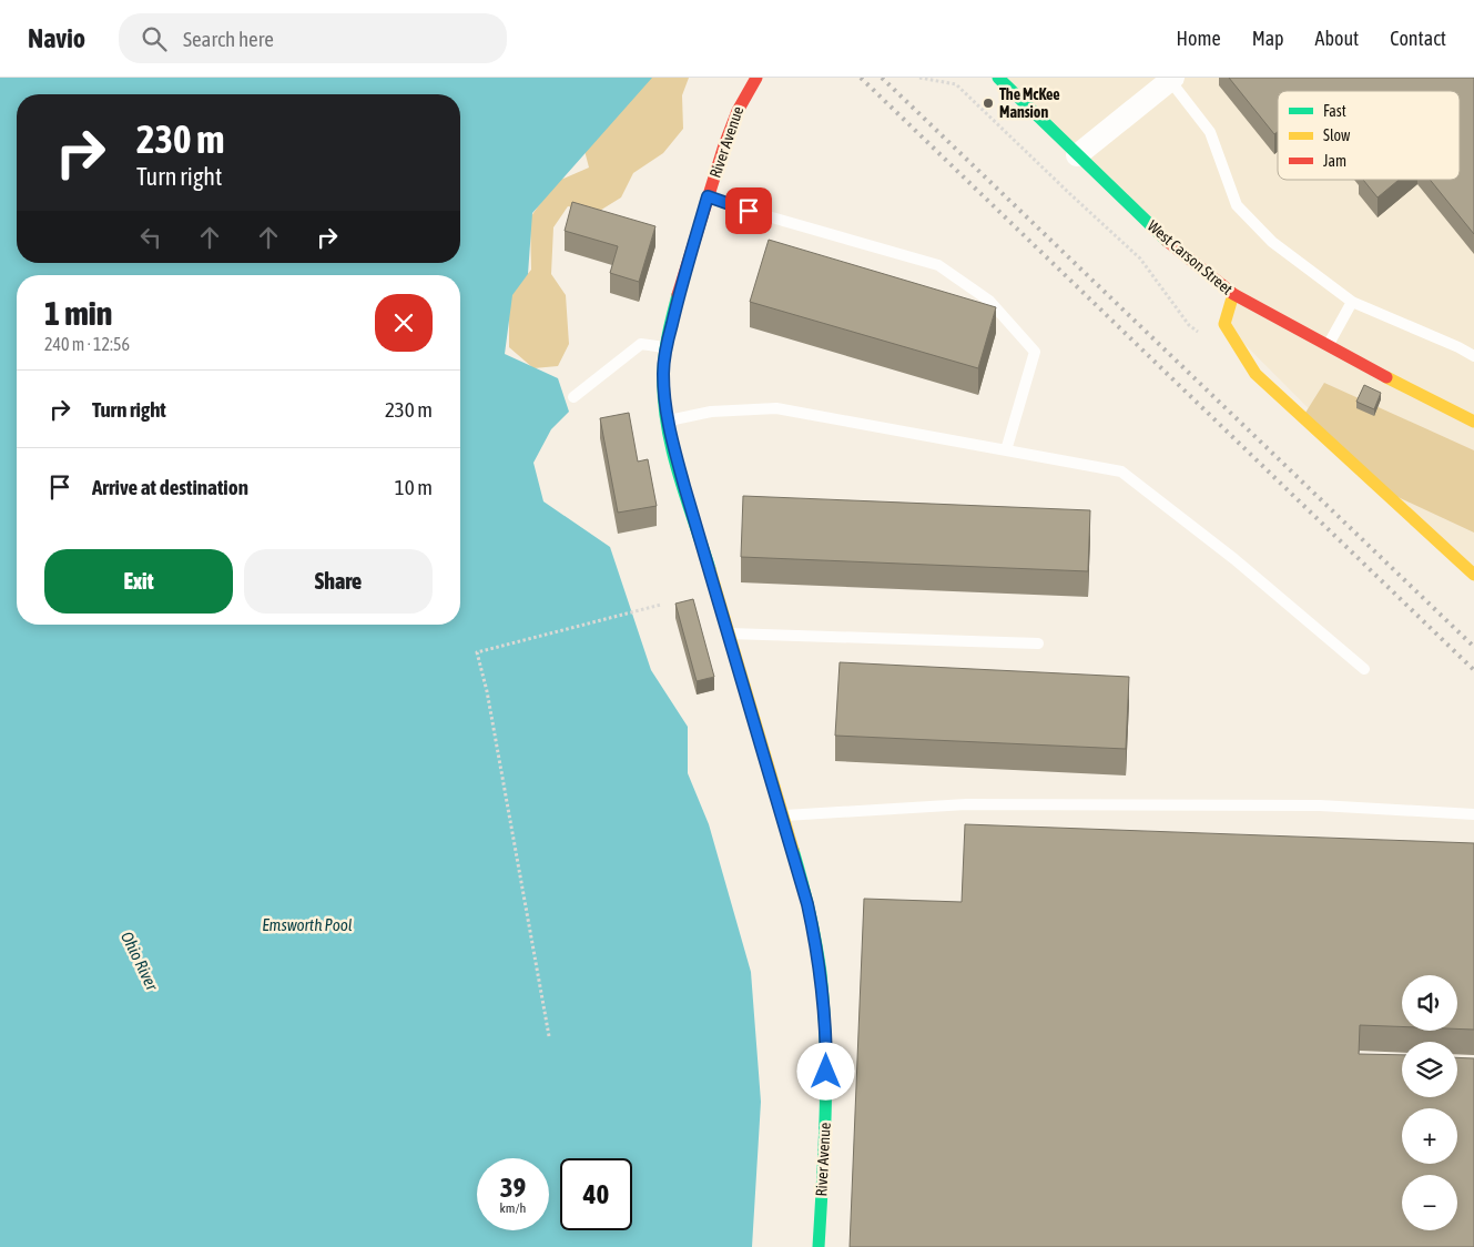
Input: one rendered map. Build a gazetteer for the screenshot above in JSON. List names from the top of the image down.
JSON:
{
  "streets": {
    "street": ["River Avenue", "West Carson Street"]
  },
  "water": ["Emsworth Pool", "Ohio River"],
  "places": ["The McKee Mansion"],
  "legend": ["Fast", "Slow", "Jam"],
  "page": {
    "header": "Navio",
    "search": "Search here",
    "nav": [
      "Home",
      "Map",
      "About",
      "Contact"
    ],
    "turn": ["230 m", "Turn right"],
    "heading": ["1 min", "240 m · 12:56"],
    "list": [
      {
        "name": "Turn right",
        "value": "230 m"
      },
      {
        "name": "Arrive at destination",
        "value": "10 m"
      }
    ],
    "buttons": ["Exit", "Share"],
    "map_buttons": ["+", "−"],
    "speed": "39 km/h",
    "limit": "40"
  }
}
